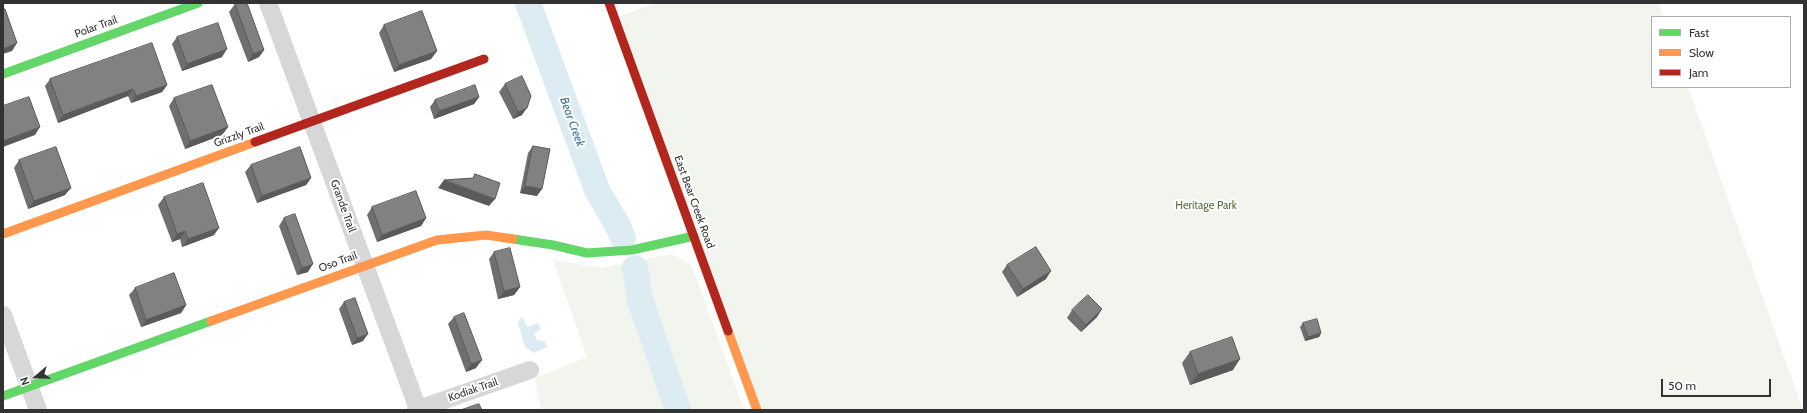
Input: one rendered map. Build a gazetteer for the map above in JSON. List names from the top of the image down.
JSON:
{
  "streets": {
    "street": [
      "Polar Trail",
      "Grizzly Trail",
      "East Bear Creek Road",
      "Grande Trail",
      "Oso Trail",
      "Kodiak Trail"
    ]
  },
  "crossings": [
    ["Grizzly Trail", "Grande Trail"],
    ["East Bear Creek Road", "Oso Trail"],
    ["Grande Trail", "Oso Trail"],
    ["Grande Trail", "Kodiak Trail"]
  ],
  "water": ["Bear Creek"],
  "parks": ["Heritage Park"],
  "legend": ["Fast", "Slow", "Jam"],
  "scale_bar": "50 m",
  "north": "left"
}
